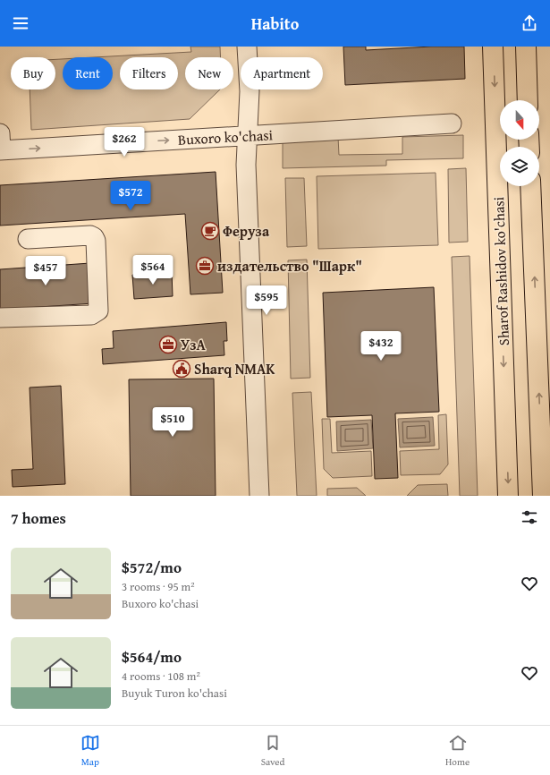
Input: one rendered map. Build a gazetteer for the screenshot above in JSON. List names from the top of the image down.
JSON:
{
  "streets": {
    "main road": ["Sharof Rashidov ko'chasi"],
    "street": ["Buxoro ko'chasi"]
  },
  "one_way": ["Buxoro ko'chasi"],
  "places": {
    "cafe": ["Феруза"],
    "office": ["издательство \"Шарк\"", "УзА"],
    "public building": ["Sharq NMAK"]
  },
  "north": "bottom",
  "page": {
    "header": "Habito",
    "chip": [
      "Buy",
      "Rent",
      "Filters",
      "New",
      "Apartment"
    ],
    "price": [
      "$262",
      "$572",
      "$564",
      "$457",
      "$595",
      "$432",
      "$510"
    ],
    "heading": "7 homes",
    "list": [
      {
        "name": "$572/mo",
        "note": "3 rooms · 95 m² · Buxoro ko'chasi"
      },
      {
        "name": "$564/mo",
        "note": "4 rooms · 108 m² · Buyuk Turon ko'chasi"
      }
    ],
    "tabs": ["Map", "Saved", "Home"]
  }
}
